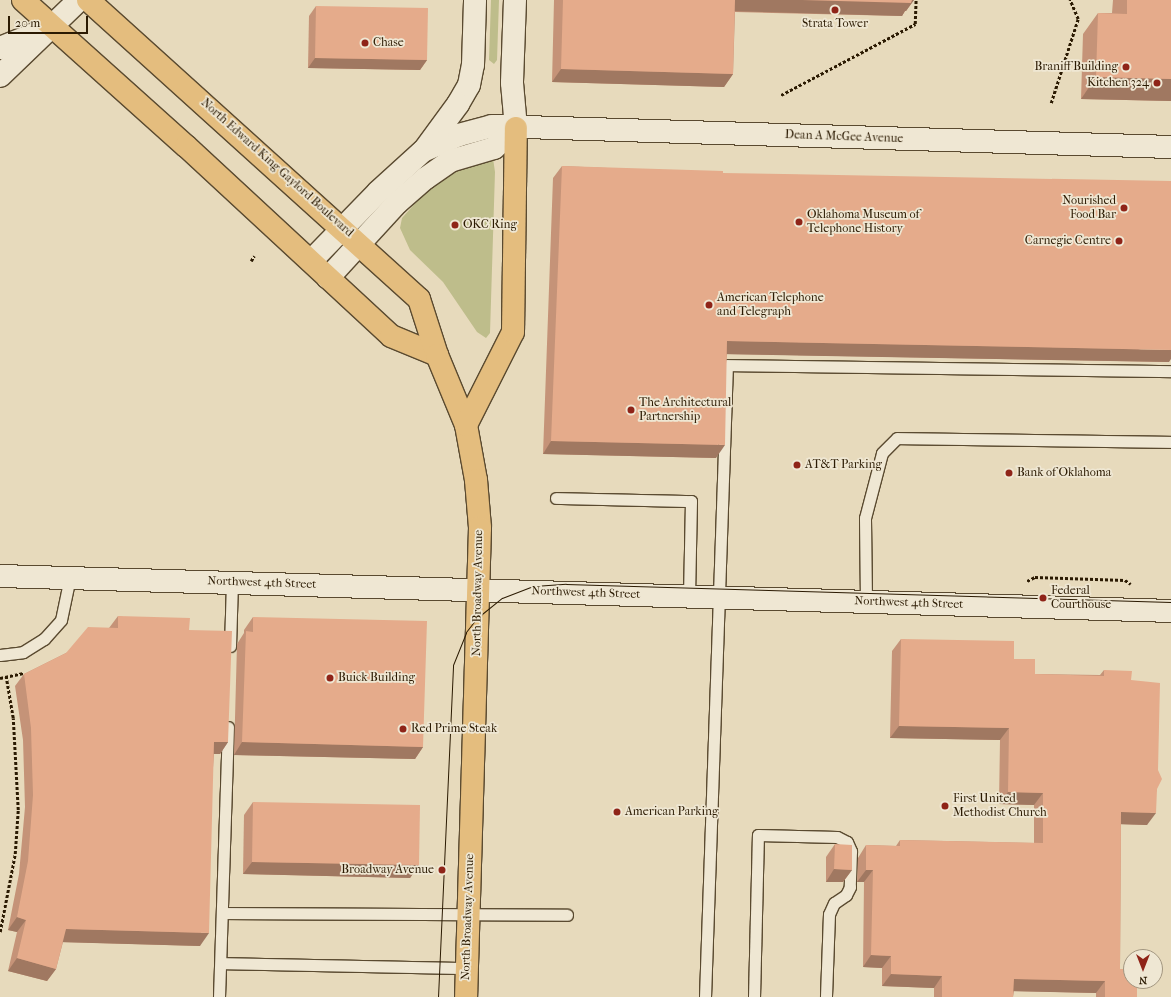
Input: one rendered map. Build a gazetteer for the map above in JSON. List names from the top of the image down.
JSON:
{
  "streets": {
    "main road": ["North Edward King Gaylord Boulevard", "North Broadway Avenue"],
    "street": ["Dean A McGee Avenue", "Northwest 4th Street"]
  },
  "crossings": [
    ["Dean A McGee Avenue", "North Edward King Gaylord Boulevard"],
    ["North Edward King Gaylord Boulevard", "North Broadway Avenue"],
    ["Northwest 4th Street", "North Broadway Avenue"]
  ],
  "places": [
    "Strata Tower",
    "Chase",
    "Braniff Building",
    "Kitchen 324",
    "Nourished Food Bar",
    "Oklahoma Museum of Telephone History",
    "OKC Ring",
    "Carnegie Centre",
    "American Telephone and Telegraph",
    "The Architectural Partnership",
    "AT&T Parking",
    "Bank of Oklahoma",
    "Federal Courthouse",
    "Buick Building",
    "Red Prime Steak",
    "First United Methodist Church",
    "American Parking",
    "Broadway Avenue"
  ],
  "scale_bar": "20 m",
  "north": "bottom"
}
